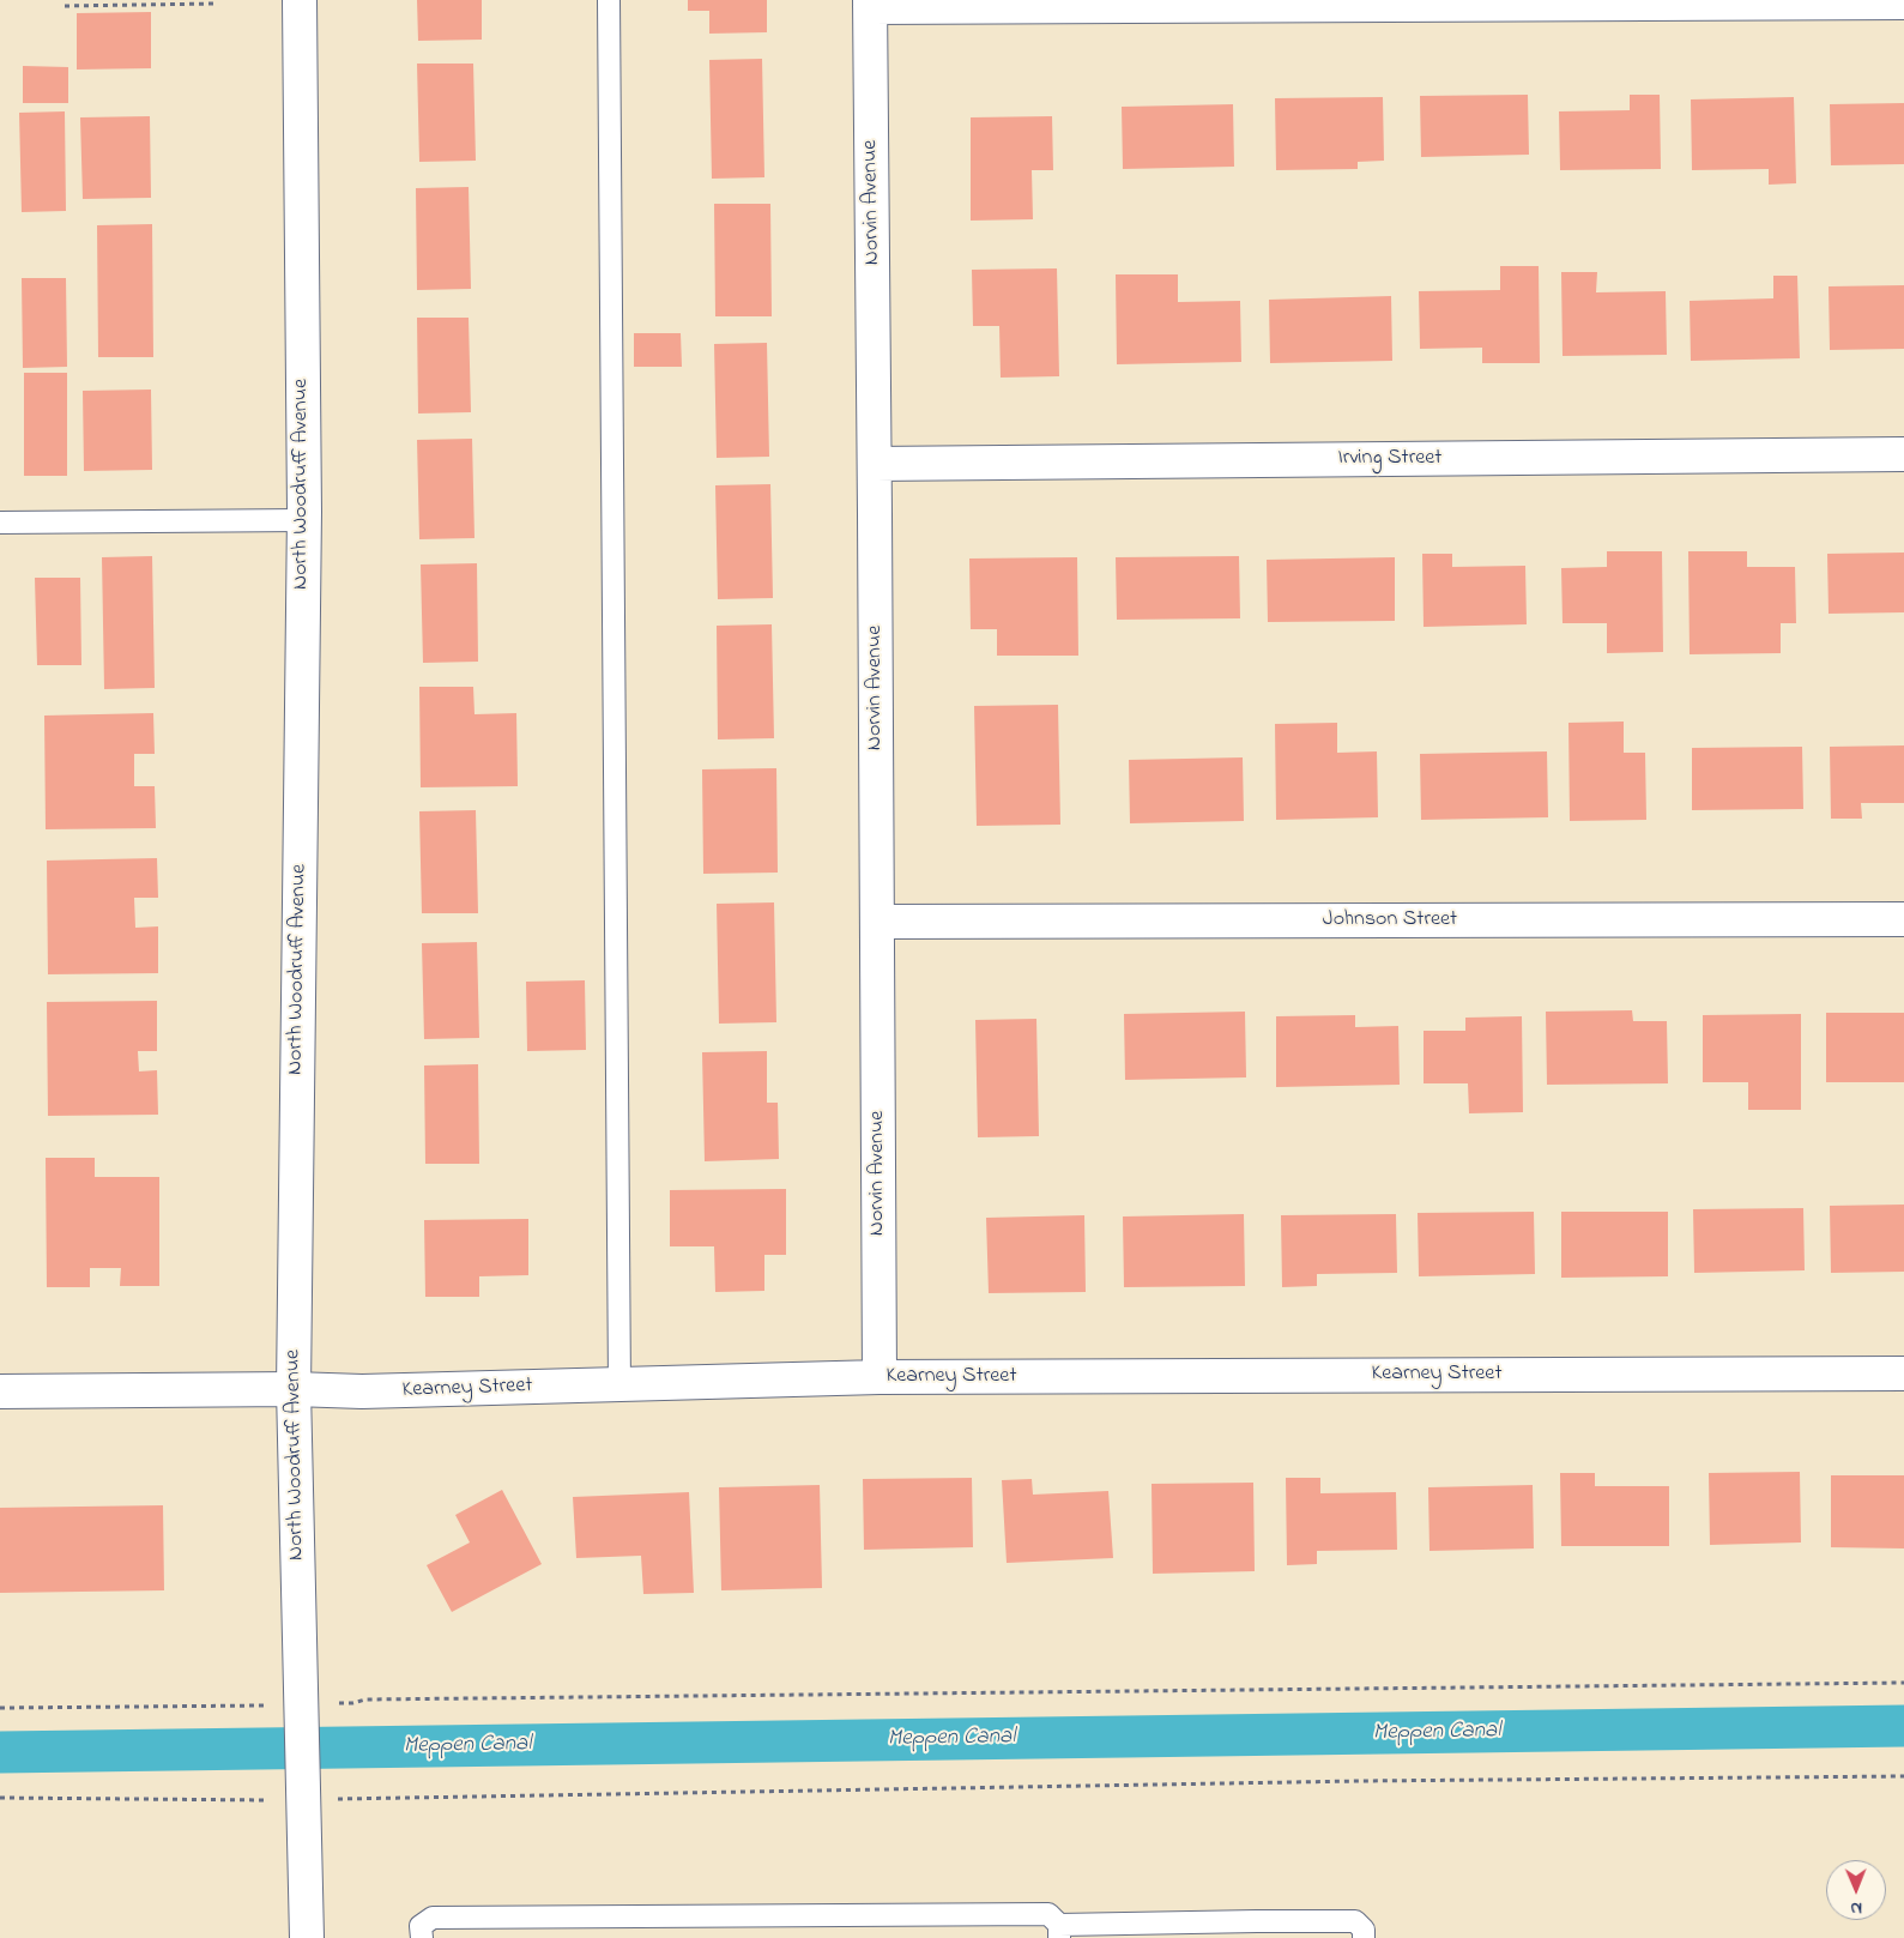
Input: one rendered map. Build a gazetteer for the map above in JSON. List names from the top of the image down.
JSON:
{
  "streets": {
    "street": [
      "Norvin Avenue",
      "Irving Street",
      "North Woodruff Avenue",
      "Johnson Street",
      "Kearney Street"
    ]
  },
  "crossings": [
    ["Norvin Avenue", "Irving Street"],
    ["Norvin Avenue", "Johnson Street"],
    ["Norvin Avenue", "Kearney Street"],
    ["North Woodruff Avenue", "Kearney Street"]
  ],
  "water": ["Meppen Canal"],
  "north": "bottom"
}
